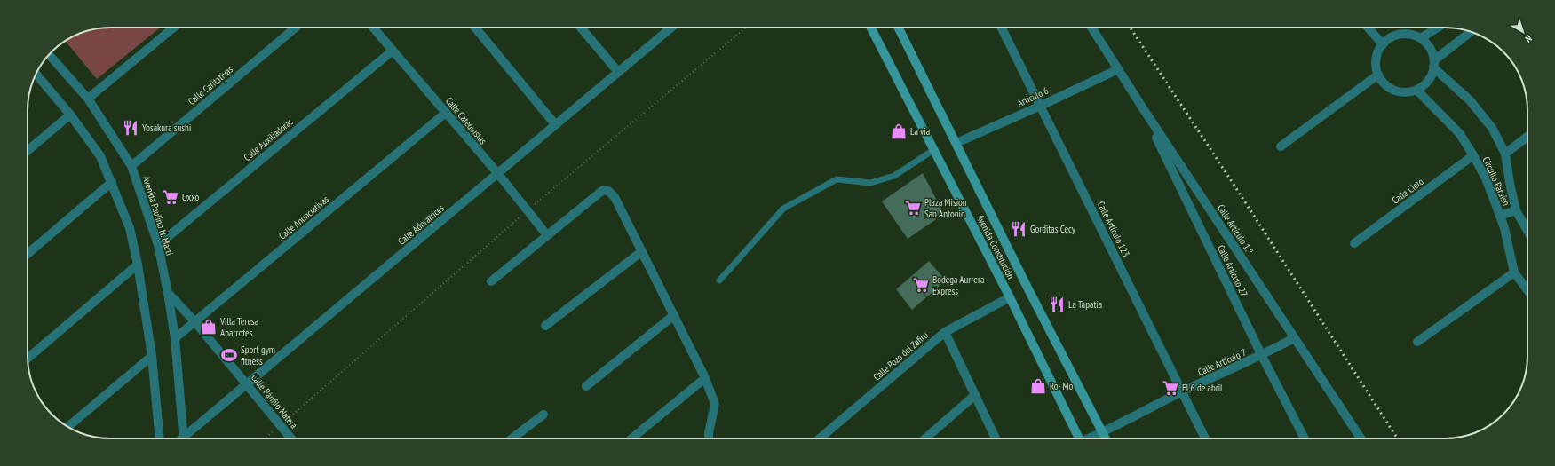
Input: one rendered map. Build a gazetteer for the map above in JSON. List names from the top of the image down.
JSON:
{
  "streets": {
    "main road": ["Avenida Constitución"],
    "street": [
      "Calle Caritativas",
      "Articulo 6",
      "Calle Catequistas",
      "Calle Auxiliadoras",
      "Circuito Paraíso",
      "Calle Cielo",
      "Avenida Paulino N. Martí",
      "Calle Anunciativas",
      "Calle Adoratrices",
      "Calle Artículo 123",
      "Calle Artículo 1.º",
      "Calle Artículo 27",
      "Calle Pozo del Zafiro",
      "Calle Artículo 7",
      "Calle Pánfilo Natera"
    ]
  },
  "crossings": [
    ["Calle Caritativas", "Avenida Paulino N. Martí"],
    ["Articulo 6", "Calle Artículo 123"],
    ["Articulo 6", "Calle Artículo 1.º"],
    ["Articulo 6", "Avenida Constitución"],
    ["Calle Catequistas", "Calle Auxiliadoras"],
    ["Calle Catequistas", "Calle Anunciativas"],
    ["Calle Catequistas", "Calle Adoratrices"],
    ["Calle Auxiliadoras", "Avenida Paulino N. Martí"],
    ["Circuito Paraíso", "Calle Cielo"],
    ["Avenida Paulino N. Martí", "Calle Anunciativas"],
    ["Avenida Paulino N. Martí", "Calle Pánfilo Natera"],
    ["Calle Anunciativas", "Calle Pánfilo Natera"],
    ["Calle Adoratrices", "Calle Pánfilo Natera"],
    ["Calle Artículo 123", "Calle Artículo 7"],
    ["Calle Artículo 1.º", "Calle Artículo 27"],
    ["Calle Artículo 1.º", "Calle Artículo 7"],
    ["Avenida Constitución", "Calle Pozo del Zafiro"],
    ["Avenida Constitución", "Calle Artículo 7"],
    ["Calle Artículo 27", "Calle Artículo 7"]
  ],
  "places": {
    "restaurant": ["Yosakura sushi", "Gorditas Cecy", "La Tapatia"],
    "shop": ["La via", "Villa Teresa Abarrotes", "Ro- Mo"],
    "supermarket": [
      "Oxxo",
      "Plaza Mision San Antonio",
      "Bodega Aurrera Express",
      "El 6 de abril"
    ],
    "sports": ["Sport gym fitness"]
  },
  "north": "bottom right"
}
